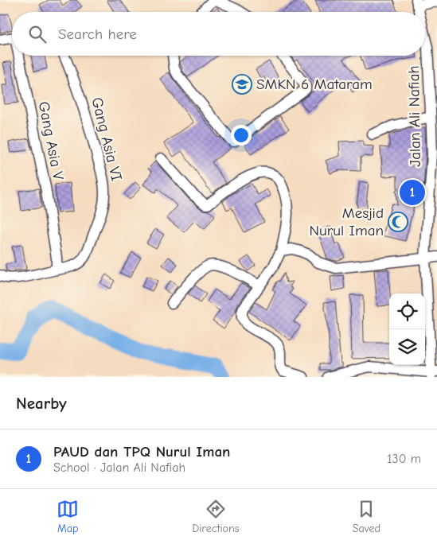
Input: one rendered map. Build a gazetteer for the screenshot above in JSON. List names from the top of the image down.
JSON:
{
  "streets": {
    "street": ["Jalan Ali Nafiah", "Gang Asia VI", "Gang Asia V"]
  },
  "crossings": [
    ["Gang Asia VI", "Gang Asia V"]
  ],
  "places": {
    "school or university": ["SMKN 6 Mataram"],
    "mosque": ["Mesjid Nurul Iman"]
  },
  "page": {
    "search": "Search here",
    "pins": "1",
    "heading": "Nearby",
    "list": [
      {
        "mark": "1",
        "name": "PAUD dan TPQ Nurul Iman",
        "note": "School · Jalan Ali Nafiah",
        "value": "130 m"
      }
    ],
    "nav": ["Map", "Directions", "Saved"]
  }
}
